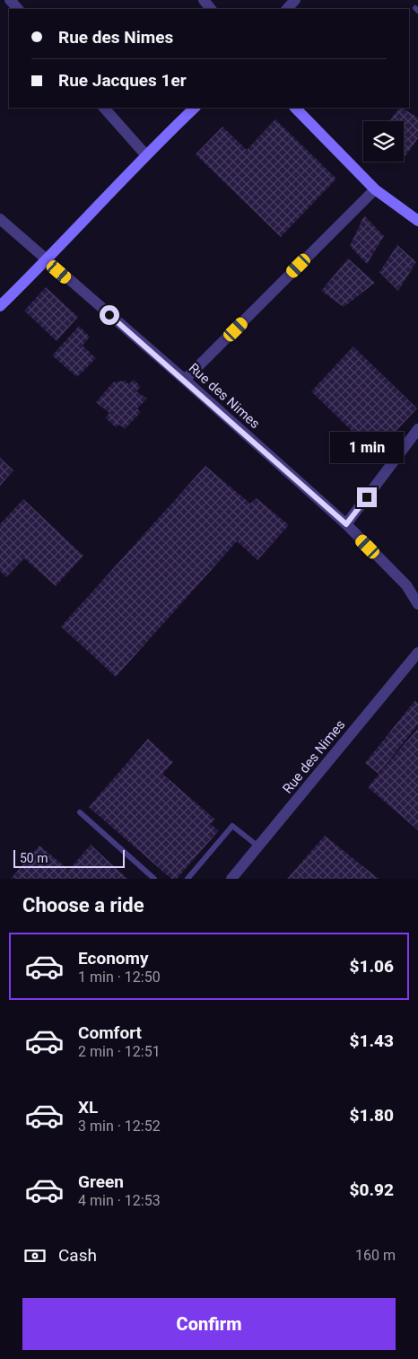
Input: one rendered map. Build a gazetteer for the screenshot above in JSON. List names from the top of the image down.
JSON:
{
  "streets": {
    "street": ["Rue des Nimes"]
  },
  "scale_bar": "50 m",
  "page": {
    "banner": ["Rue des Nimes", "Rue Jacques 1er"],
    "bubble": "1 min",
    "scale": "50 m",
    "heading": "Choose a ride",
    "list": [
      {
        "name": "Economy",
        "note": "1 min · 12:50",
        "value": "$1.06"
      },
      {
        "name": "Comfort",
        "note": "2 min · 12:51",
        "value": "$1.43"
      },
      {
        "name": "XL",
        "note": "3 min · 12:52",
        "value": "$1.80"
      },
      {
        "name": "Green",
        "note": "4 min · 12:53",
        "value": "$0.92"
      }
    ],
    "pay": ["Cash", "160 m"],
    "buttons": "Confirm"
  }
}
